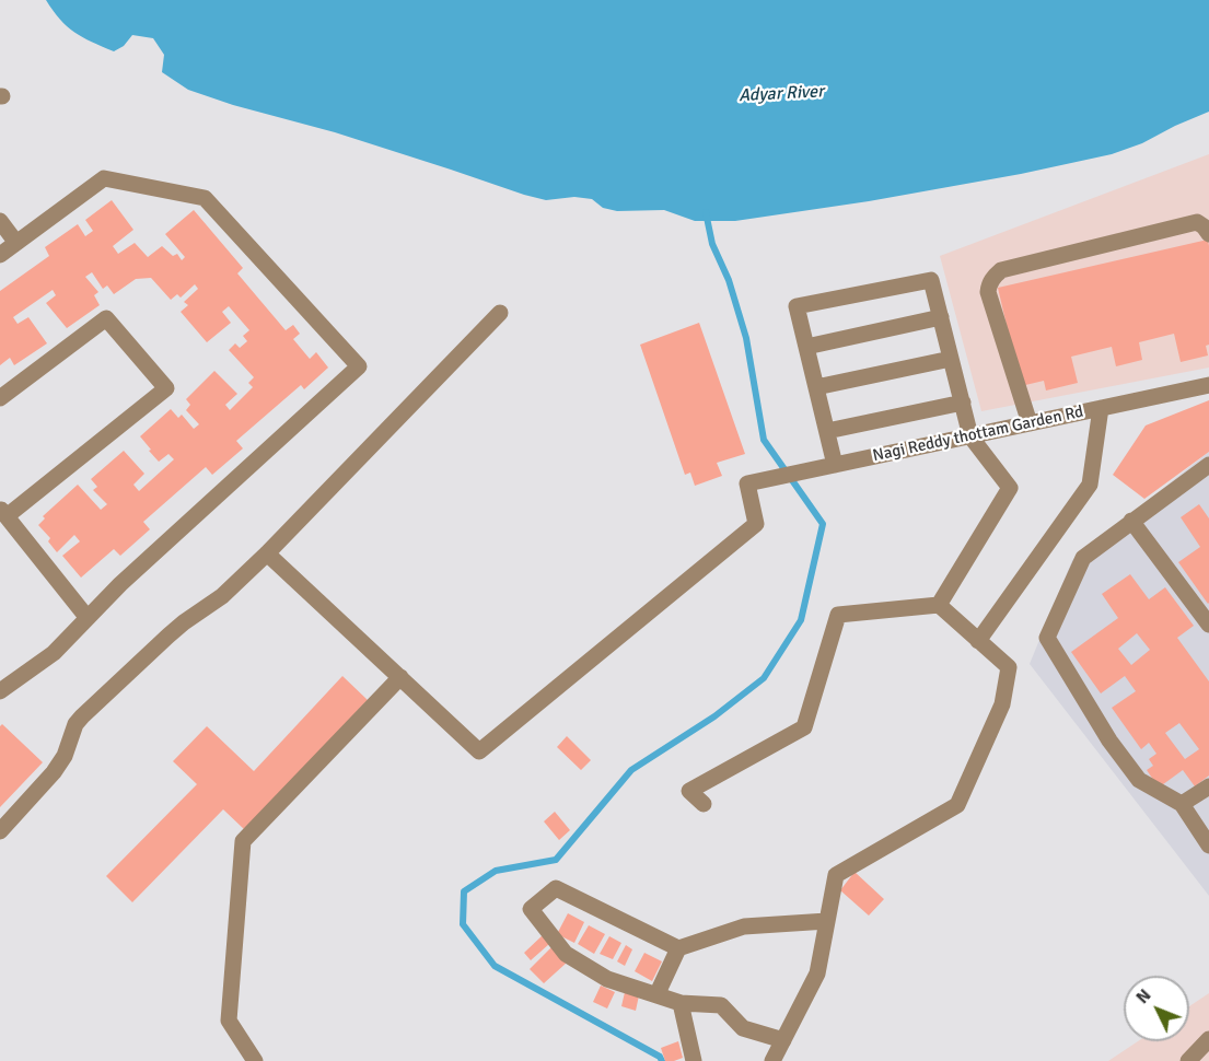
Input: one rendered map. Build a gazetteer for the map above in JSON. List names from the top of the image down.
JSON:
{
  "streets": {
    "street": ["Nagi Reddy thottam Garden Rd"]
  },
  "water": ["Adyar River"],
  "north": "top left"
}
